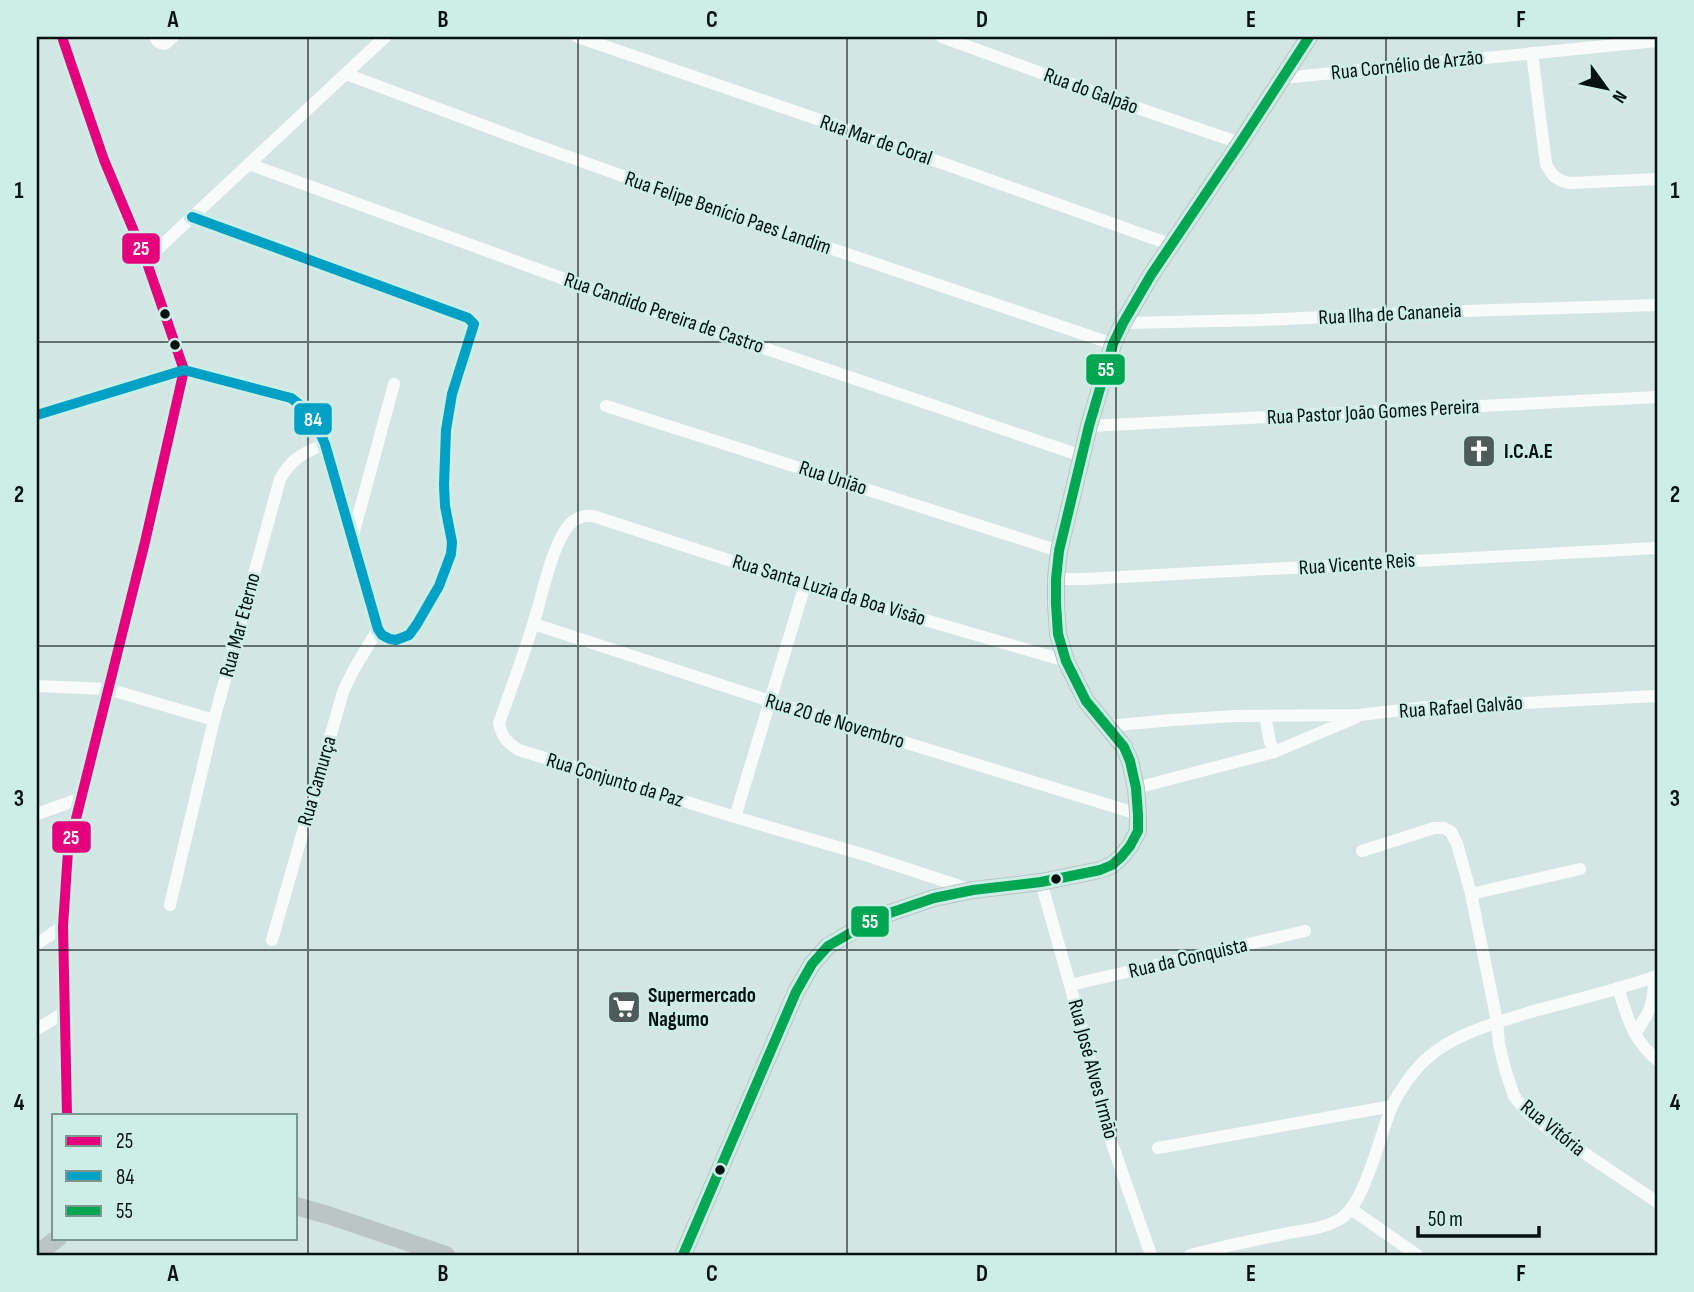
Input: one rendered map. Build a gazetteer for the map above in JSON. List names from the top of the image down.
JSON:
{
  "streets": {
    "street": [
      "Rua Cornélio de Arzão",
      "Rua do Galpão",
      "Rua Mar de Coral",
      "Rua Felipe Benício Paes Landim",
      "Rua Candido Pereira de Castro",
      "Rua Ilha de Cananeia",
      "Rua Pastor João Gomes Pereira",
      "Rua União",
      "Rua Vicente Reis",
      "Rua Santa Luzia da Boa Visão",
      "Rua Mar Eterno",
      "Rua Rafael Galvão",
      "Rua 20 de Novembro",
      "Rua Conjunto da Paz",
      "Rua Camurça",
      "Rua da Conquista",
      "Rua José Alves Irmão",
      "Rua Vitória"
    ]
  },
  "crossings": [
    ["Rua Santa Luzia da Boa Visão", "Rua Conjunto da Paz"],
    ["Rua 20 de Novembro", "Rua Conjunto da Paz"],
    ["Rua da Conquista", "Rua José Alves Irmão"]
  ],
  "places": {
    "church": ["I.C.A.E"],
    "supermarket": ["Supermercado Nagumo"]
  },
  "lines": ["transit line 25", "transit line 55", "transit line 84"],
  "legend": ["25", "84", "55"],
  "scale_bar": "50 m",
  "north": "bottom right",
  "grid": {
    "columns": [
      "A",
      "B",
      "C",
      "D",
      "E",
      "F"
    ],
    "rows": [
      "1",
      "2",
      "3",
      "4"
    ]
  }
}
